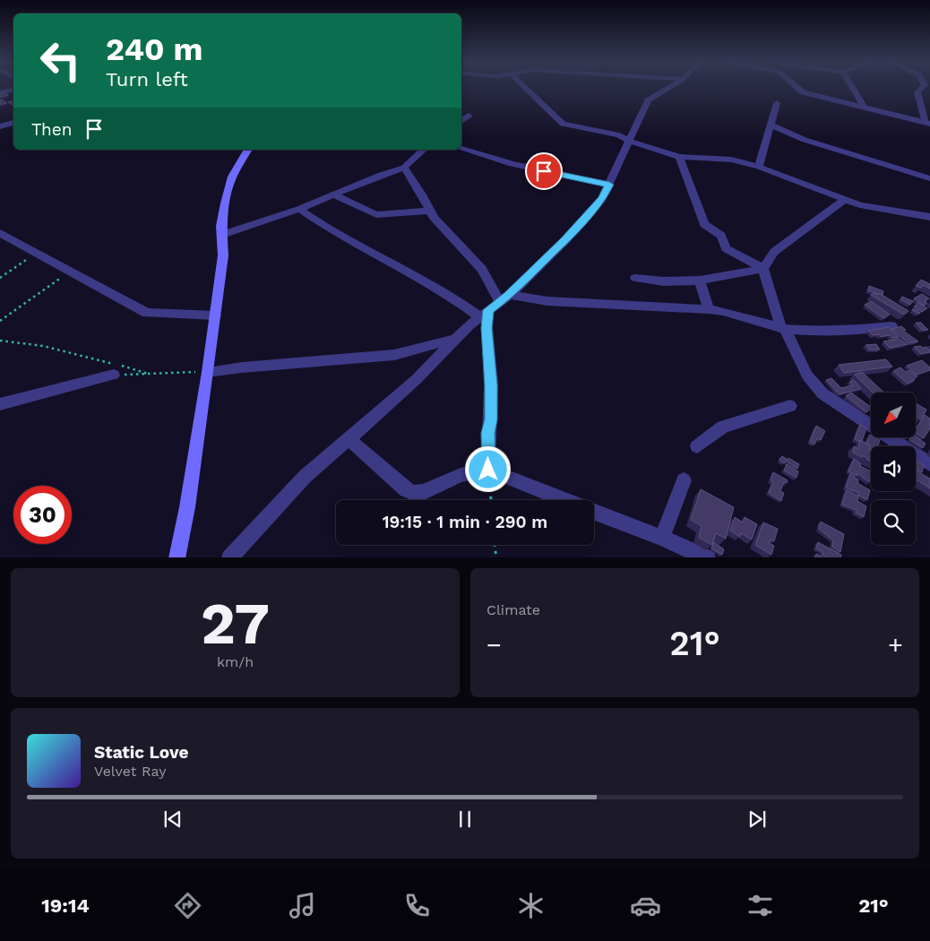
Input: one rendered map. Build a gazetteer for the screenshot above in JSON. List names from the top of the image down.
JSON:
{
  "north": "bottom left",
  "page": {
    "turn": ["240 m", "Turn left"],
    "then": "Then",
    "limit": "30",
    "trip": "19:15 · 1 min · 290 m",
    "tile": [
      ["27", "km/h"],
      "Climate"
    ],
    "heat": ["−", "21°", "+"],
    "song": ["Static Love", "Velvet Ray"],
    "tabs": ["19:14", "21°"]
  }
}
